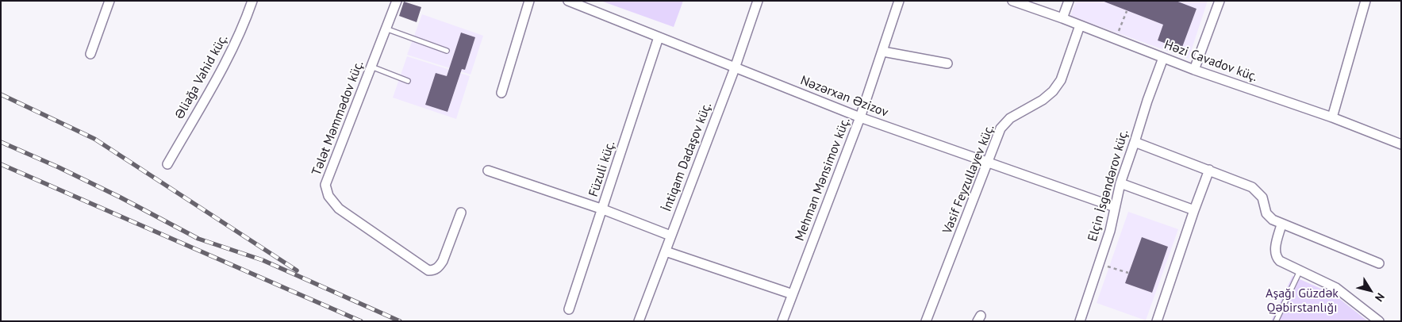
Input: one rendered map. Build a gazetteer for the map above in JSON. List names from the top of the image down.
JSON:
{
  "streets": {
    "street": [
      "Həzi Cavadov küç.",
      "Əliağa Vahid küç.",
      "Nəzərxan Əzizov",
      "Tələt Məmmədov küç.",
      "İntiqam Dadaşov küç.",
      "Füzuli küç.",
      "Mehman Mənsimov küç.",
      "Vasif Feyzullayev küç.",
      "Elçin İsgəndərov küç."
    ]
  },
  "crossings": [
    ["Həzi Cavadov küç.", "Vasif Feyzullayev küç."],
    ["Həzi Cavadov küç.", "Elçin İsgəndərov küç."],
    ["Nəzərxan Əzizov", "İntiqam Dadaşov küç."],
    ["Nəzərxan Əzizov", "Füzuli küç."],
    ["Nəzərxan Əzizov", "Mehman Mənsimov küç."],
    ["Nəzərxan Əzizov", "Vasif Feyzullayev küç."],
    ["Nəzərxan Əzizov", "Elçin İsgəndərov küç."]
  ],
  "parks": ["Aşağı Güzdək Qəbirstanlığı"],
  "north": "bottom right"
}
